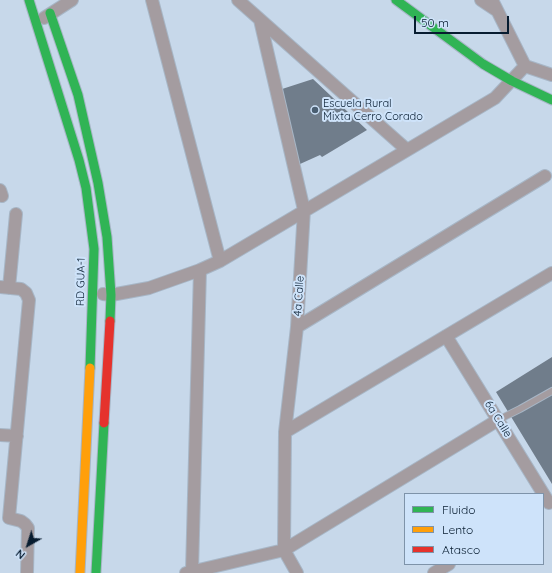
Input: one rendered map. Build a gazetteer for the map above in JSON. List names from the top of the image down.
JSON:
{
  "streets": {
    "street": ["RD GUA-1", "4a Calle", "6a Calle"]
  },
  "places": ["Escuela Rural Mixta Cerro Corado"],
  "legend": ["Fluido", "Lento", "Atasco"],
  "scale_bar": "50 m",
  "north": "bottom left"
}
